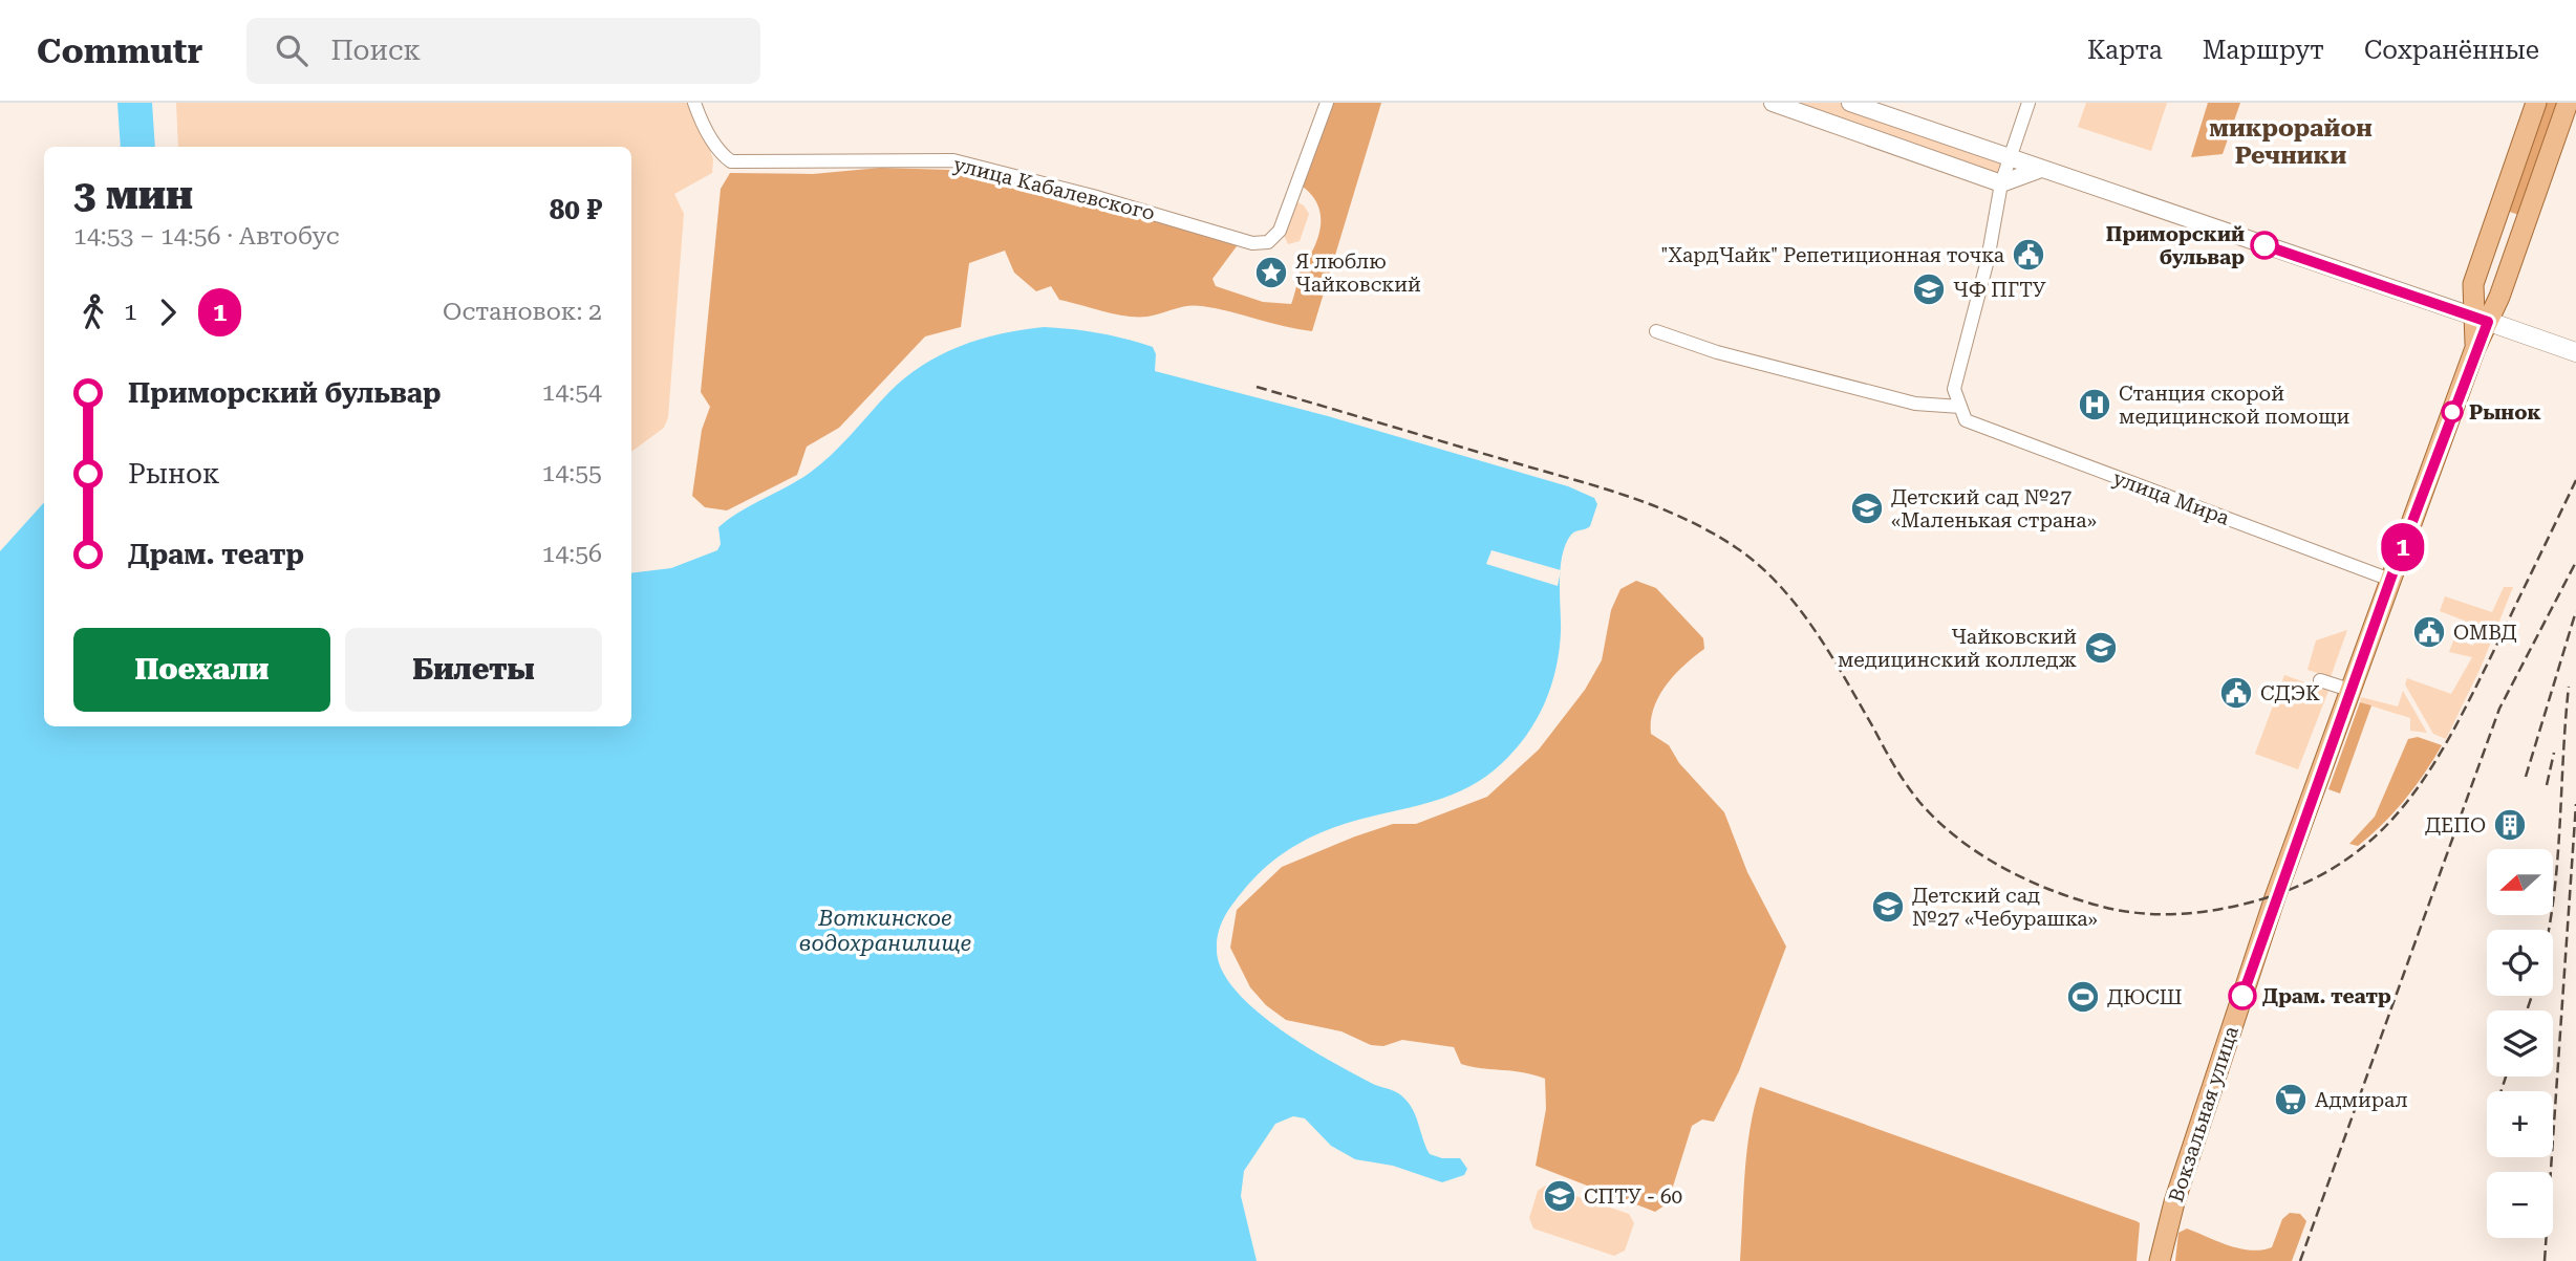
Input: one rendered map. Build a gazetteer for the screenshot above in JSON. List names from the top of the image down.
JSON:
{
  "streets": {
    "main road": ["Вокзальная улица"],
    "street": ["улица Кабалевского", "улица Мира"]
  },
  "crossings": [
    ["улица Мира", "Вокзальная улица"]
  ],
  "districts": ["микрорайон Речники"],
  "water": ["Воткинское водохранилище"],
  "places": {
    "other": ["Приморский бульвар", "Рынок", "Драм. театр"],
    "public building": ["\"ХардЧайк\" Репетиционная точка", "ОМВД", "СДЭК"],
    "place": ["Я люблю Чайковский"],
    "school or university": [
      "ЧФ ПГТУ",
      "Детский сад №27 «Маленькая страна»",
      "Чайковский медицинский колледж",
      "Детский сад №27 «Чебурашка»",
      "СПТУ - 60"
    ],
    "hospital": ["Станция скорой медицинской помощи"],
    "building": ["ДЕПО"],
    "sports": ["ДЮСШ"],
    "supermarket": ["Адмирал"]
  },
  "lines": ["bus line 1"],
  "north": "left",
  "page": {
    "header": "Commutr",
    "search": "Поиск",
    "nav": ["Карта", "Маршрут", "Сохранённые"],
    "on_map": "1",
    "heading": ["3 мин", "14:53 – 14:56 · Автобус", "80 ₽"],
    "legs": ["1", "1", "Остановок: 2"],
    "list": [
      {
        "name": "Приморский бульвар",
        "value": "14:54"
      },
      {
        "name": "Рынок",
        "value": "14:55"
      },
      {
        "name": "Драм. театр",
        "value": "14:56"
      }
    ],
    "buttons": ["Поехали", "Билеты"],
    "map_buttons": ["+", "−"]
  }
}
